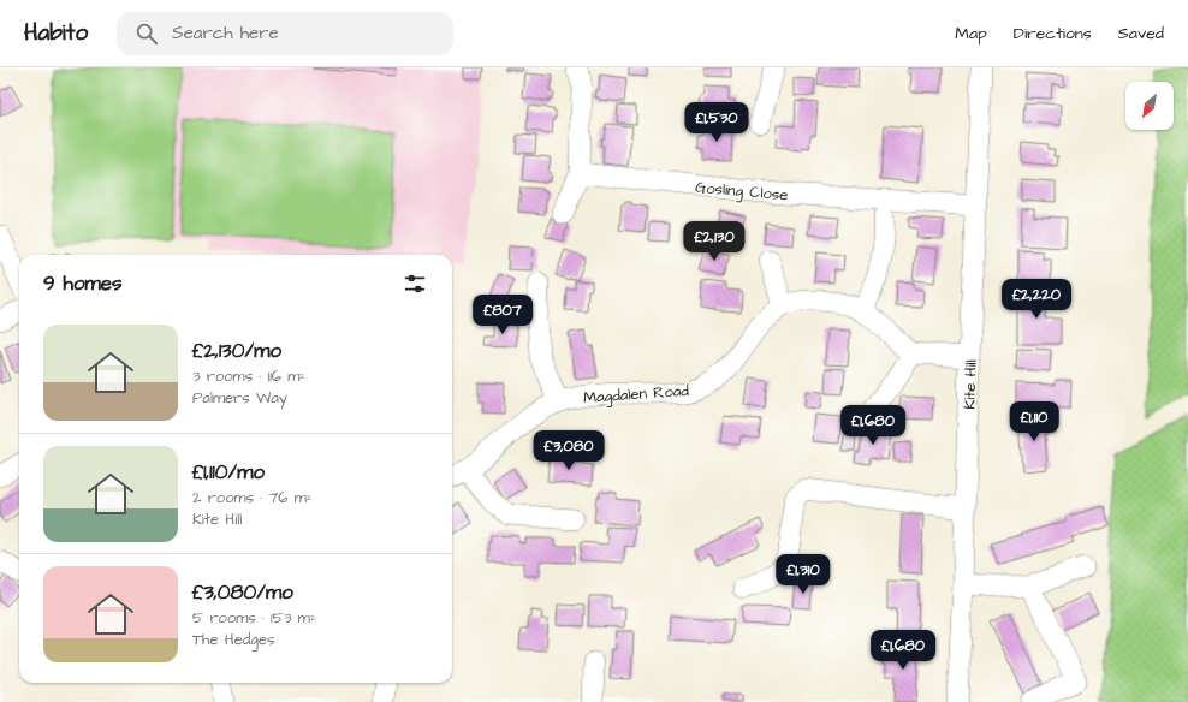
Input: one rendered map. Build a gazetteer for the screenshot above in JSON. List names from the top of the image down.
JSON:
{
  "streets": {
    "street": ["Gosling Close", "Kite Hill", "Magdalen Road"]
  },
  "crossings": [
    ["Gosling Close", "Kite Hill"]
  ],
  "north": "bottom left",
  "page": {
    "header": "Habito",
    "search": "Search here",
    "nav": ["Map", "Directions", "Saved"],
    "price": [
      "£1,530",
      "£2,130",
      "£2,220",
      "£807",
      "£1,110",
      "£1,680",
      "£3,080",
      "£1,310",
      "£1,680"
    ],
    "heading": "9 homes",
    "list": [
      {
        "name": "£2,130/mo",
        "note": "3 rooms · 116 m² · Palmers Way"
      },
      {
        "name": "£1,110/mo",
        "note": "2 rooms · 76 m² · Kite Hill"
      },
      {
        "name": "£3,080/mo",
        "note": "5 rooms · 153 m² · The Hedges"
      }
    ]
  }
}
